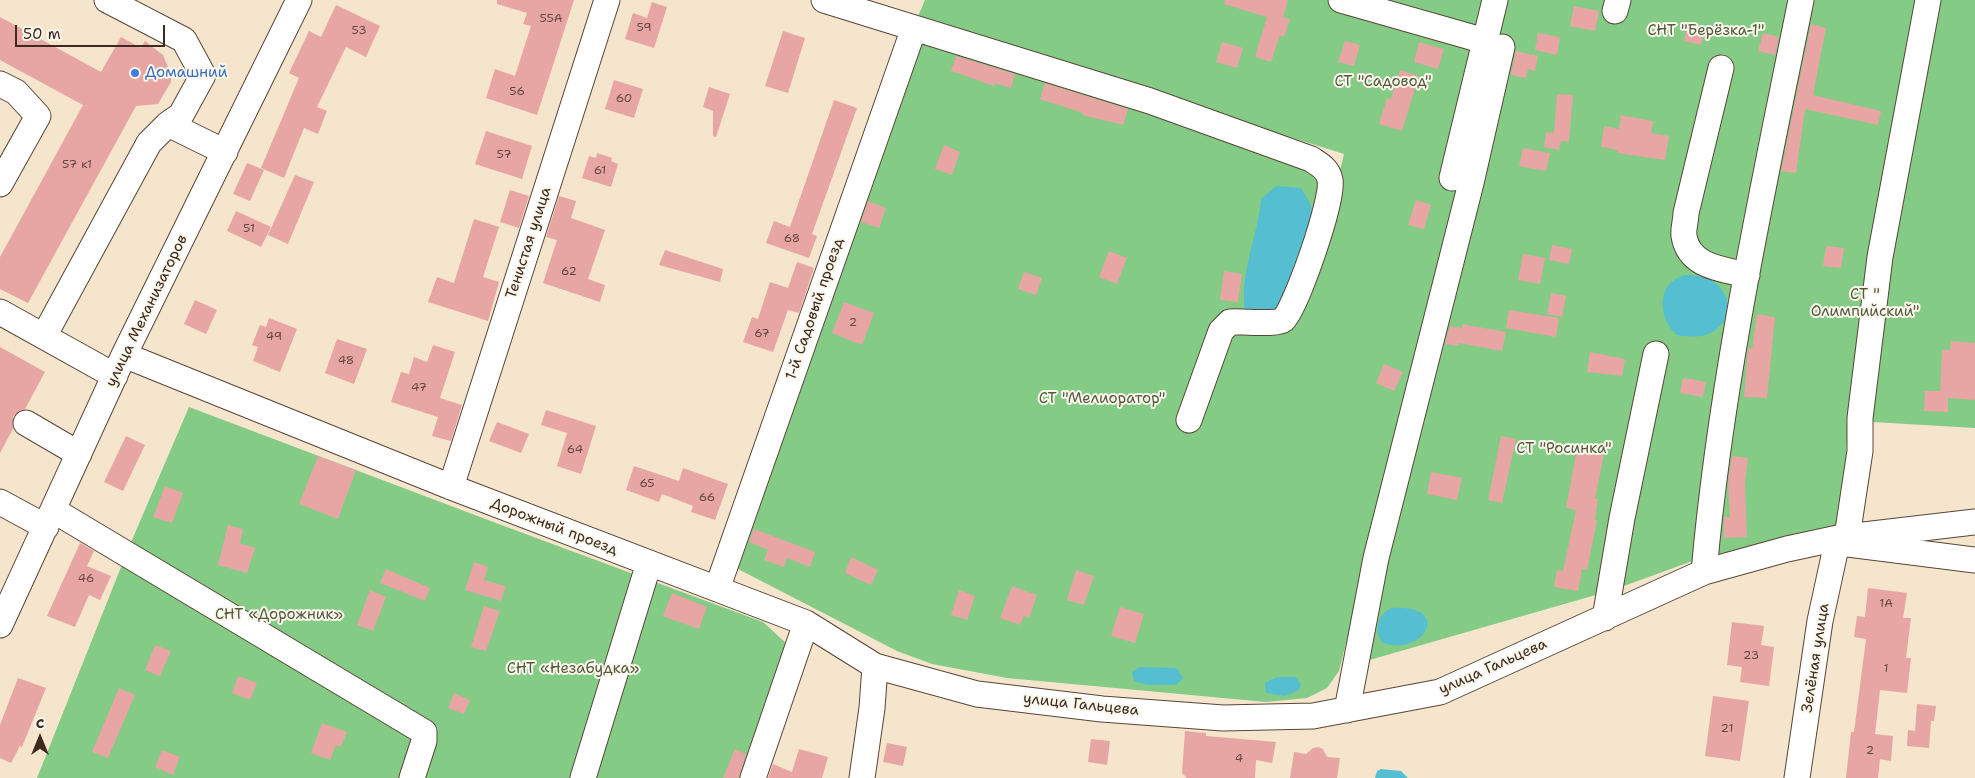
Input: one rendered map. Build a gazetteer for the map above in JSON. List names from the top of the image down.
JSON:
{
  "streets": {
    "street": [
      "Тенистая улица",
      "1-й Садовый проезд",
      "улица Механизаторов",
      "Дорожный проезд",
      "Зелёная улица",
      "улица Гальцева"
    ]
  },
  "crossings": [
    ["Тенистая улица", "Дорожный проезд"],
    ["1-й Садовый проезд", "Дорожный проезд"],
    ["улица Механизаторов", "Дорожный проезд"],
    ["Дорожный проезд", "улица Гальцева"],
    ["Зелёная улица", "улица Гальцева"]
  ],
  "parks": [
    "СНТ \"Берёзка-1\"",
    "СТ \"Садовод\"",
    "СТ \" Олимпийский\"",
    "СТ \"Мелиоратор\"",
    "СТ \"Росинка\"",
    "СНТ «Дорожник»",
    "СНТ «Незабудка»"
  ],
  "places": ["Домашний"],
  "house_numbers": [
    "55А",
    "59",
    "53",
    "56",
    "60",
    "57",
    "57 к1",
    "61",
    "51",
    "68",
    "62",
    "2",
    "67",
    "49",
    "48",
    "47",
    "64",
    "65",
    "66",
    "46",
    "1А",
    "23",
    "1",
    "21",
    "2",
    "4"
  ],
  "scale_bar": "50 m",
  "north": "top"
}
